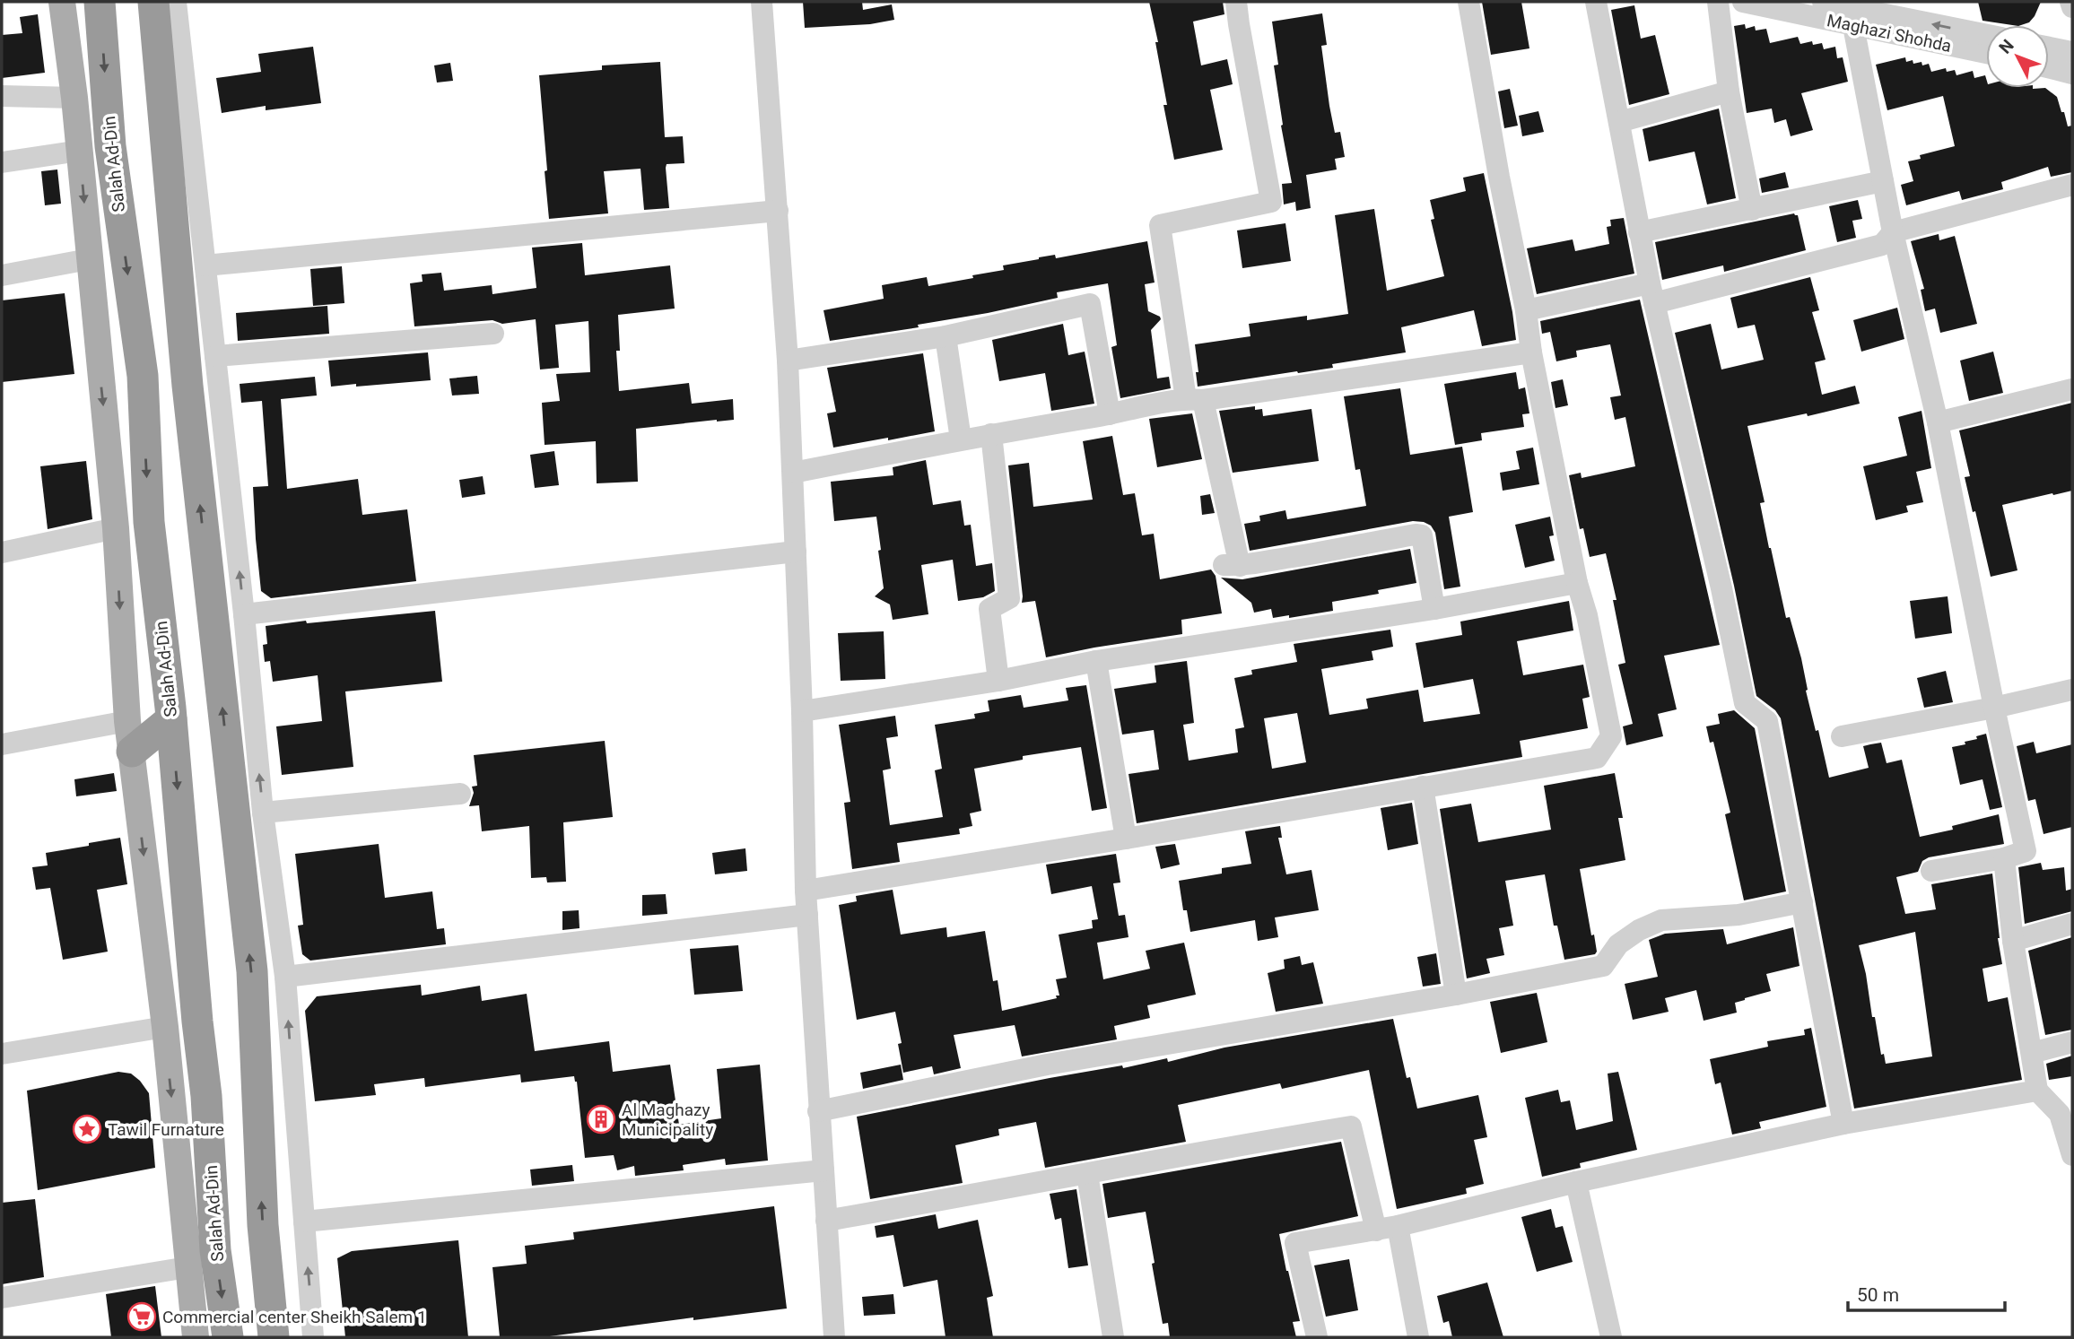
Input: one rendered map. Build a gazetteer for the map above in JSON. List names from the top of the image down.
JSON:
{
  "streets": {
    "highway": ["Salah Ad-Din"],
    "street": ["Maghazi Shohda"]
  },
  "places": {
    "building": ["Al Maghazy Municipality"],
    "place": ["Tawil Furnature"],
    "supermarket": ["Commercial center Sheikh Salem 1"]
  },
  "scale_bar": "50 m",
  "north": "top left"
}
